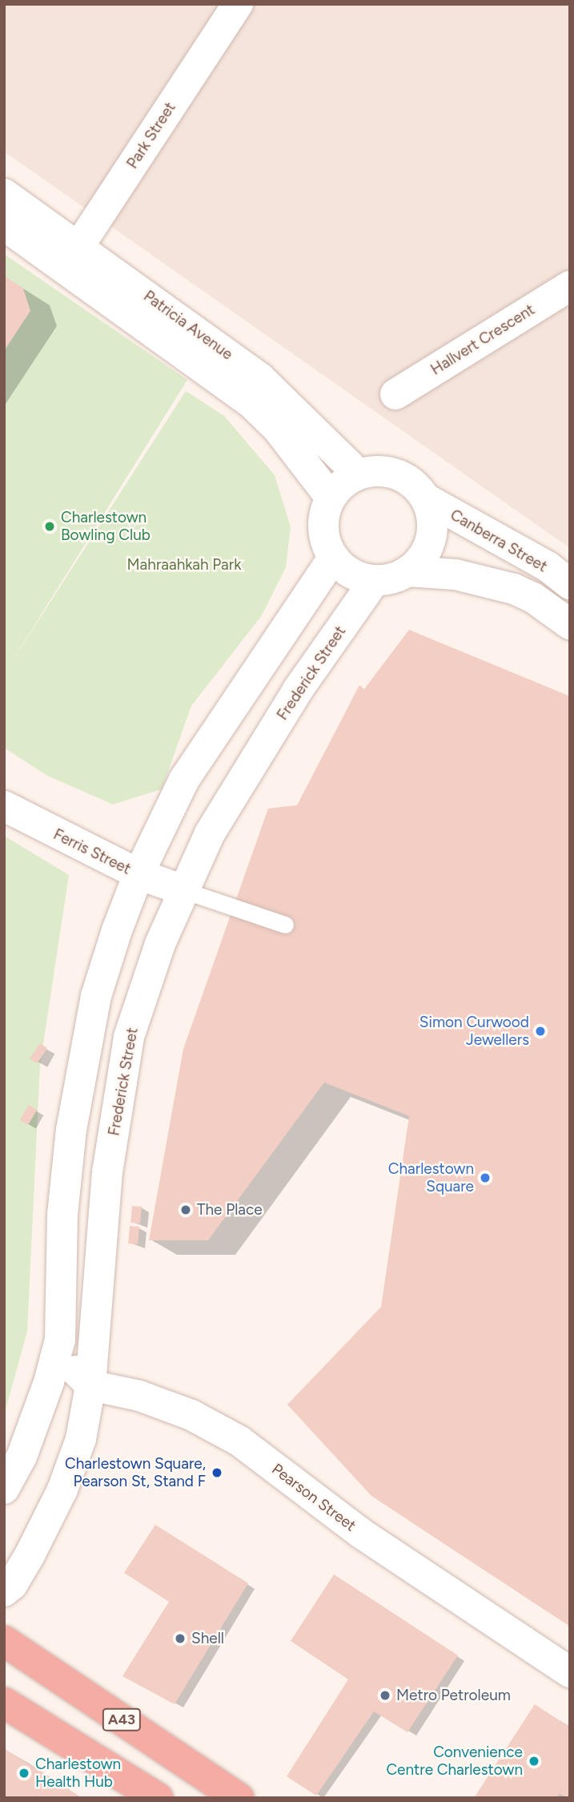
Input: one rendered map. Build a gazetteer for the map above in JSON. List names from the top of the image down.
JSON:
{
  "streets": {
    "highway": ["A43"],
    "street": [
      "Park Street",
      "Patricia Avenue",
      "Hallvert Crescent",
      "Canberra Street",
      "Frederick Street",
      "Ferris Street",
      "Pearson Street"
    ]
  },
  "crossings": [
    ["Park Street", "Patricia Avenue"],
    ["Patricia Avenue", "Canberra Street"],
    ["Patricia Avenue", "Frederick Street"],
    ["Canberra Street", "Frederick Street"],
    ["Frederick Street", "Ferris Street"],
    ["Frederick Street", "Pearson Street"]
  ],
  "parks": ["Mahraahkah Park"],
  "places": [
    "Charlestown Bowling Club",
    "Simon Curwood Jewellers",
    "Charlestown Square",
    "The Place",
    "Charlestown Square, Pearson St, Stand F",
    "Shell",
    "Metro Petroleum",
    "Convenience Centre Charlestown",
    "Charlestown Health Hub"
  ]
}
